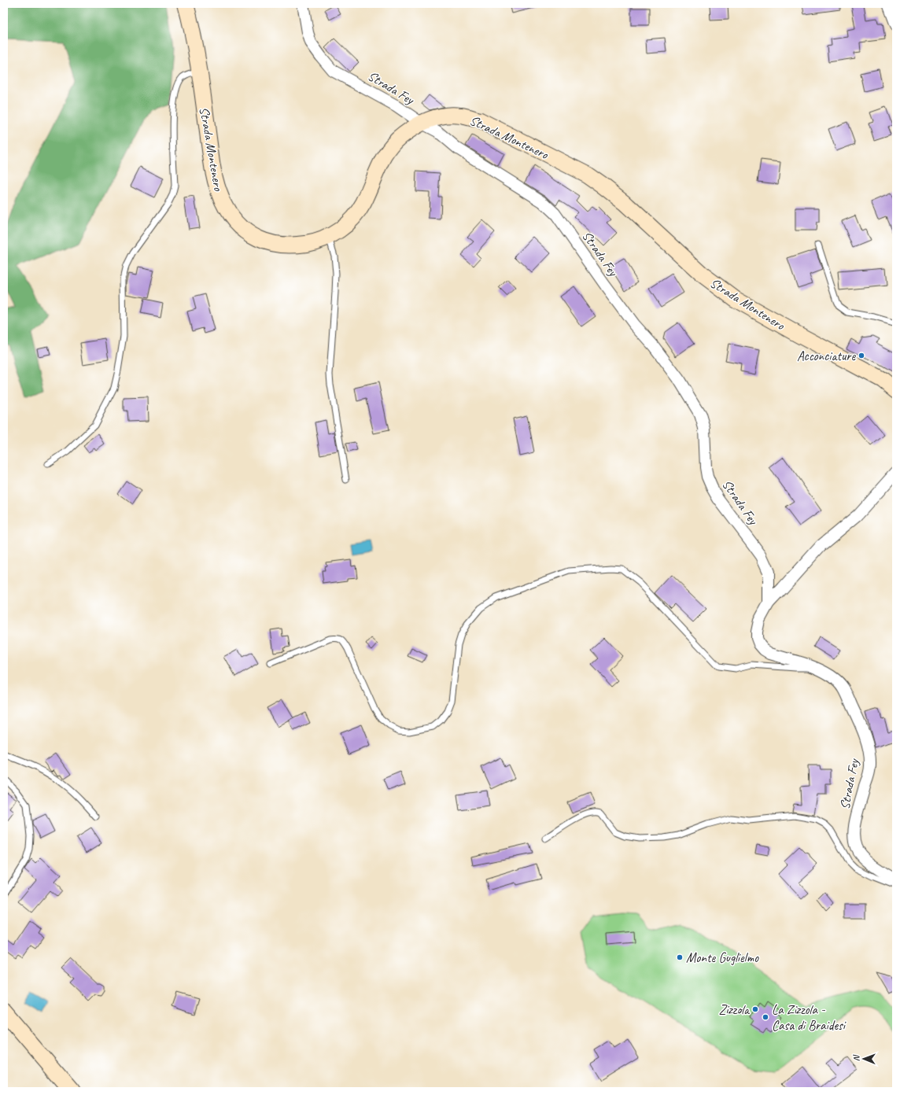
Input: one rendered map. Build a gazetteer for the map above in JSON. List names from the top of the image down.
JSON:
{
  "streets": {
    "main road": ["Strada Montenero"],
    "street": ["Strada Fey"]
  },
  "crossings": [
    ["Strada Fey", "Strada Montenero"]
  ],
  "places": [
    "Acconciature",
    "Monte Guglielmo",
    "Zizzola",
    "La Zizzola - Casa di Braidesi"
  ],
  "north": "left"
}
